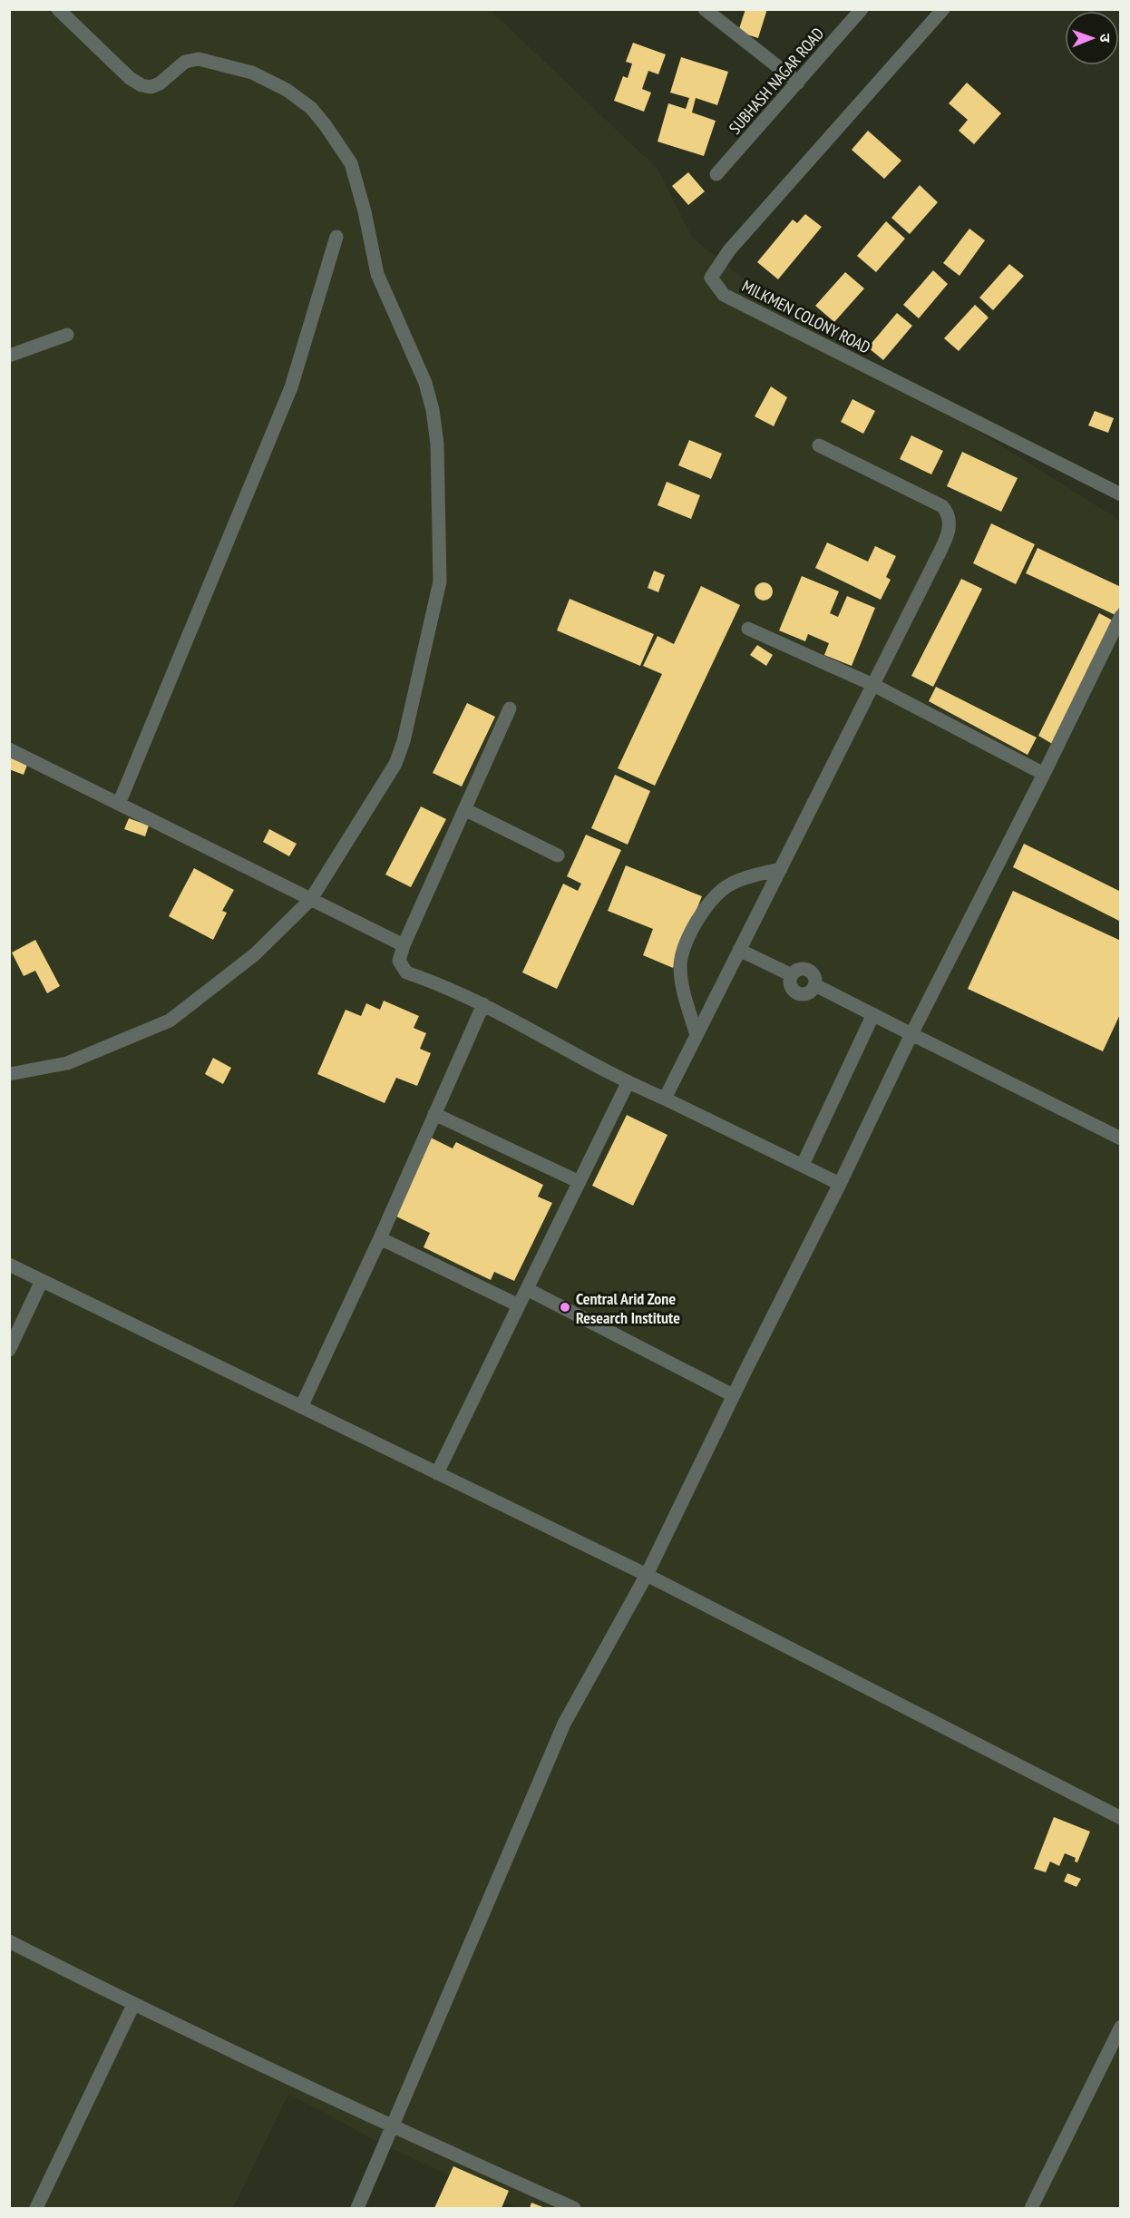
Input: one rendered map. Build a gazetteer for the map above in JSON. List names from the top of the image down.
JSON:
{
  "streets": {
    "street": ["SUBHASH NAGAR ROAD", "MILKMEN COLONY ROAD"]
  },
  "places": ["Central Arid Zone Research Institute"],
  "north": "right"
}
